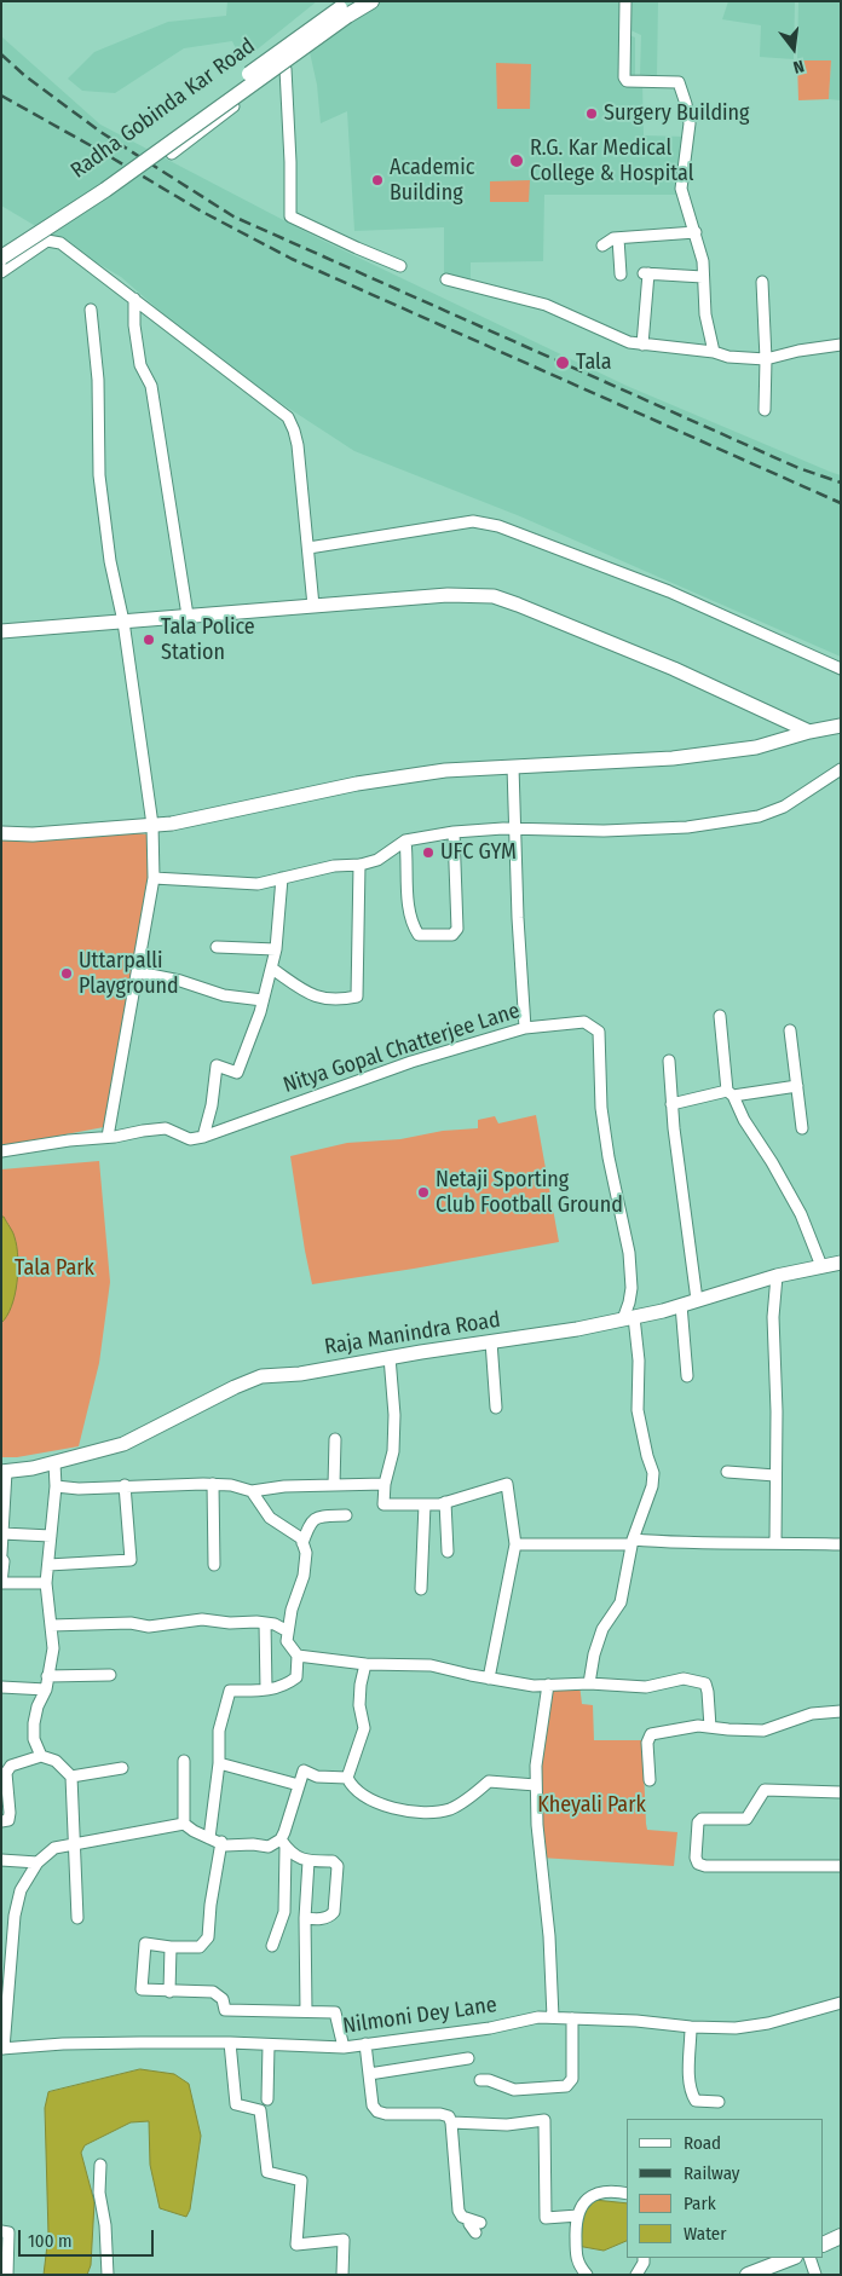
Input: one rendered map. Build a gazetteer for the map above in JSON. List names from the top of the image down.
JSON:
{
  "streets": {
    "main road": ["Radha Gobinda Kar Road"],
    "street": ["Nitya Gopal Chatterjee Lane", "Raja Manindra Road", "Nilmoni Dey Lane"]
  },
  "crossings": [
    ["Nitya Gopal Chatterjee Lane", "Raja Manindra Road"]
  ],
  "parks": ["Tala Park", "Kheyali Park"],
  "places": [
    "Surgery Building",
    "R.G. Kar Medical College & Hospital",
    "Academic Building",
    "Tala",
    "Tala Police Station",
    "UFC GYM",
    "Uttarpalli Playground",
    "Netaji Sporting Club Football Ground"
  ],
  "legend": [
    "Road",
    "Railway",
    "Park",
    "Water"
  ],
  "scale_bar": "100 m",
  "north": "bottom"
}
